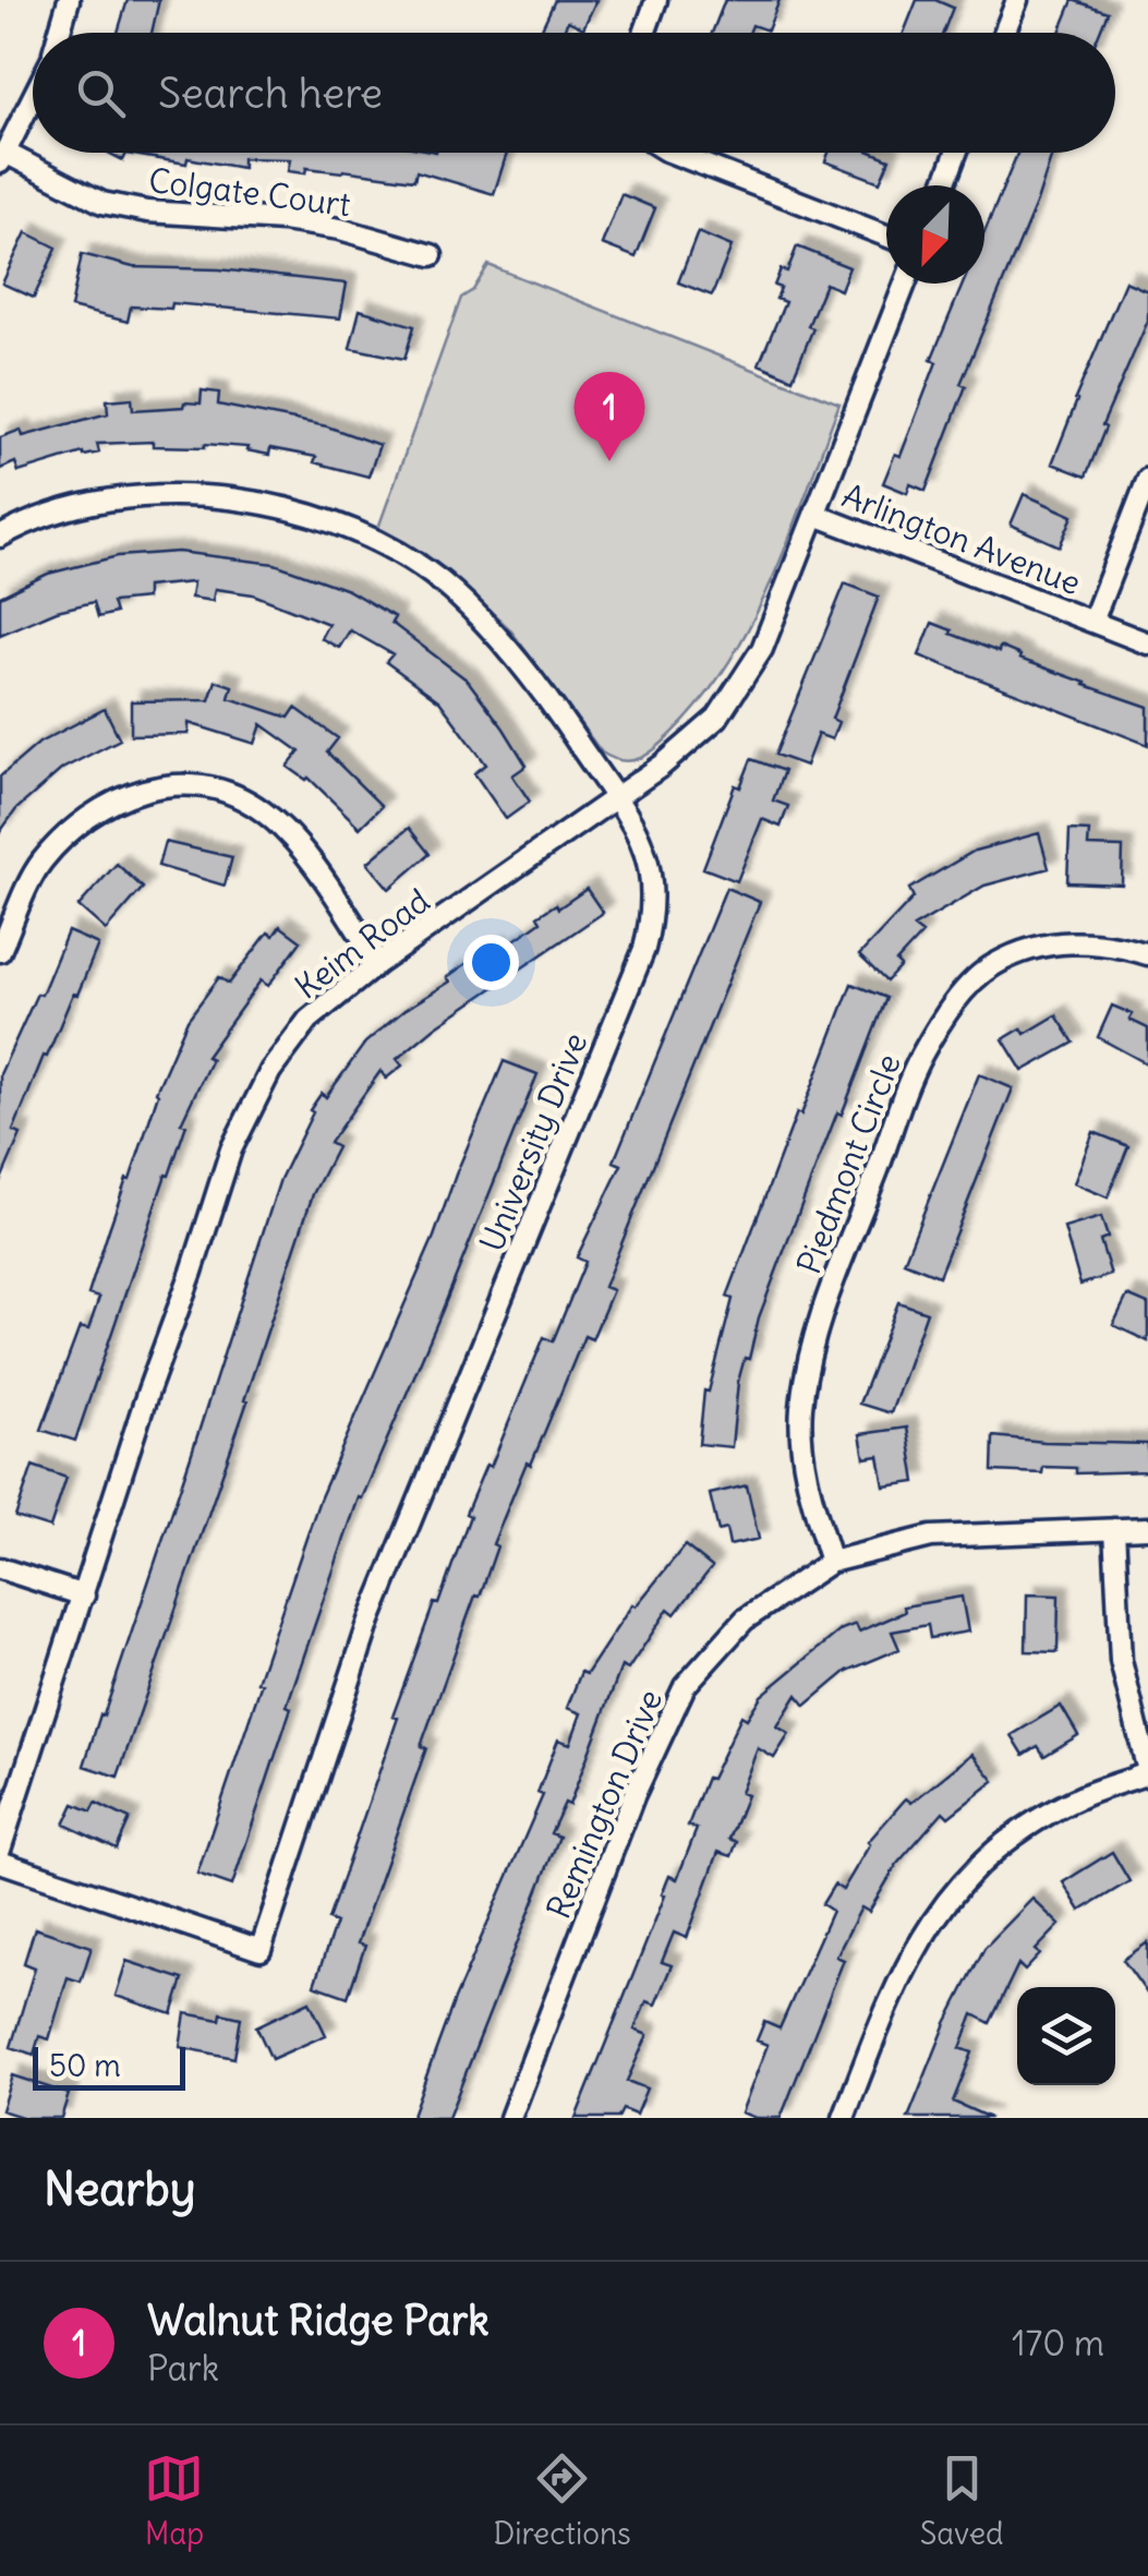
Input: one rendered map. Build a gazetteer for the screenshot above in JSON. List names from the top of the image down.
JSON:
{
  "streets": {
    "street": [
      "Colgate Court",
      "Arlington Avenue",
      "Keim Road",
      "University Drive",
      "Piedmont Circle",
      "Remington Drive"
    ]
  },
  "crossings": [
    ["Arlington Avenue", "Keim Road"],
    ["Keim Road", "University Drive"],
    ["Piedmont Circle", "Remington Drive"]
  ],
  "scale_bar": "50 m",
  "north": "bottom left",
  "page": {
    "search": "Search here",
    "pins": "1",
    "scale": "50 m",
    "heading": "Nearby",
    "list": [
      {
        "mark": "1",
        "name": "Walnut Ridge Park",
        "note": "Park",
        "value": "170 m"
      }
    ],
    "nav": ["Map", "Directions", "Saved"]
  }
}
